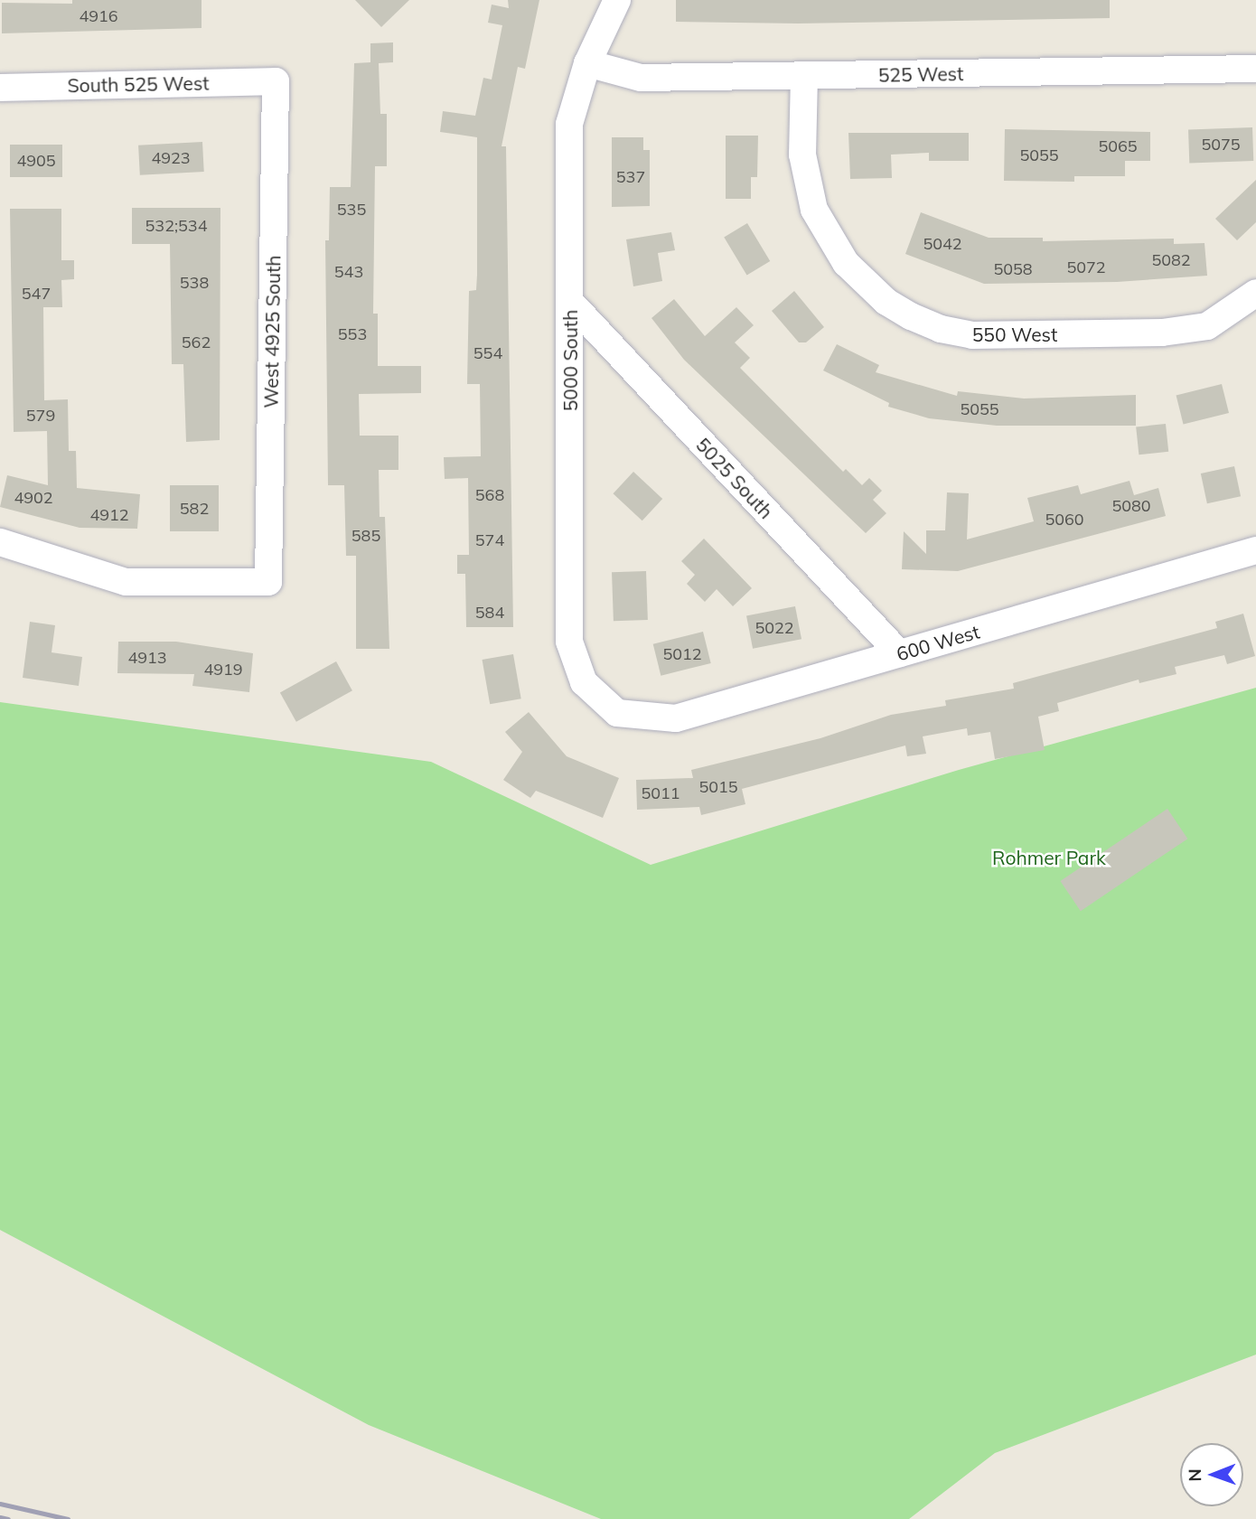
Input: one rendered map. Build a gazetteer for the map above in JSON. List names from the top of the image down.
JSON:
{
  "streets": {
    "street": [
      "525 West",
      "South 525 West",
      "West 4925 South",
      "550 West",
      "5000 South",
      "5025 South",
      "600 West"
    ]
  },
  "crossings": [
    ["525 West", "550 West"],
    ["525 West", "5000 South"],
    ["South 525 West", "West 4925 South"],
    ["5000 South", "5025 South"],
    ["5000 South", "600 West"],
    ["5025 South", "600 West"]
  ],
  "parks": ["Rohmer Park"],
  "house_numbers": [
    "4916",
    "5075",
    "5065",
    "5055",
    "4923",
    "4905",
    "537",
    "535",
    "532;534",
    "5042",
    "5082",
    "5072",
    "5058",
    "543",
    "538",
    "547",
    "553",
    "562",
    "554",
    "5055",
    "579",
    "568",
    "4902",
    "5080",
    "582",
    "4912",
    "5060",
    "585",
    "574",
    "584",
    "5022",
    "5012",
    "4913",
    "4919",
    "5015",
    "5011"
  ],
  "north": "left"
}
